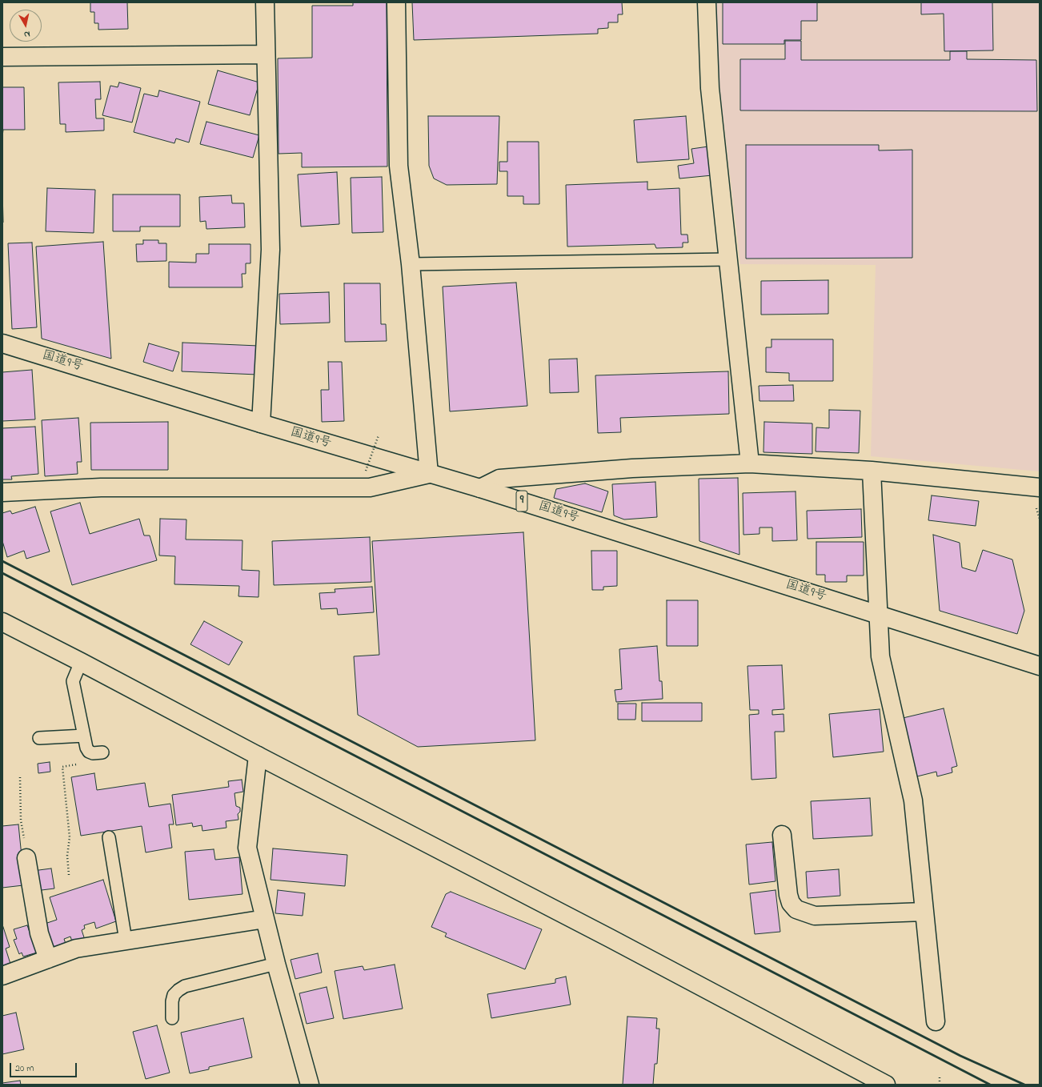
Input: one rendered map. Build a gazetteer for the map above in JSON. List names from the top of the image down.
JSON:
{
  "streets": {
    "main road": ["国道9号", "9"]
  },
  "scale_bar": "20 m",
  "north": "bottom"
}
